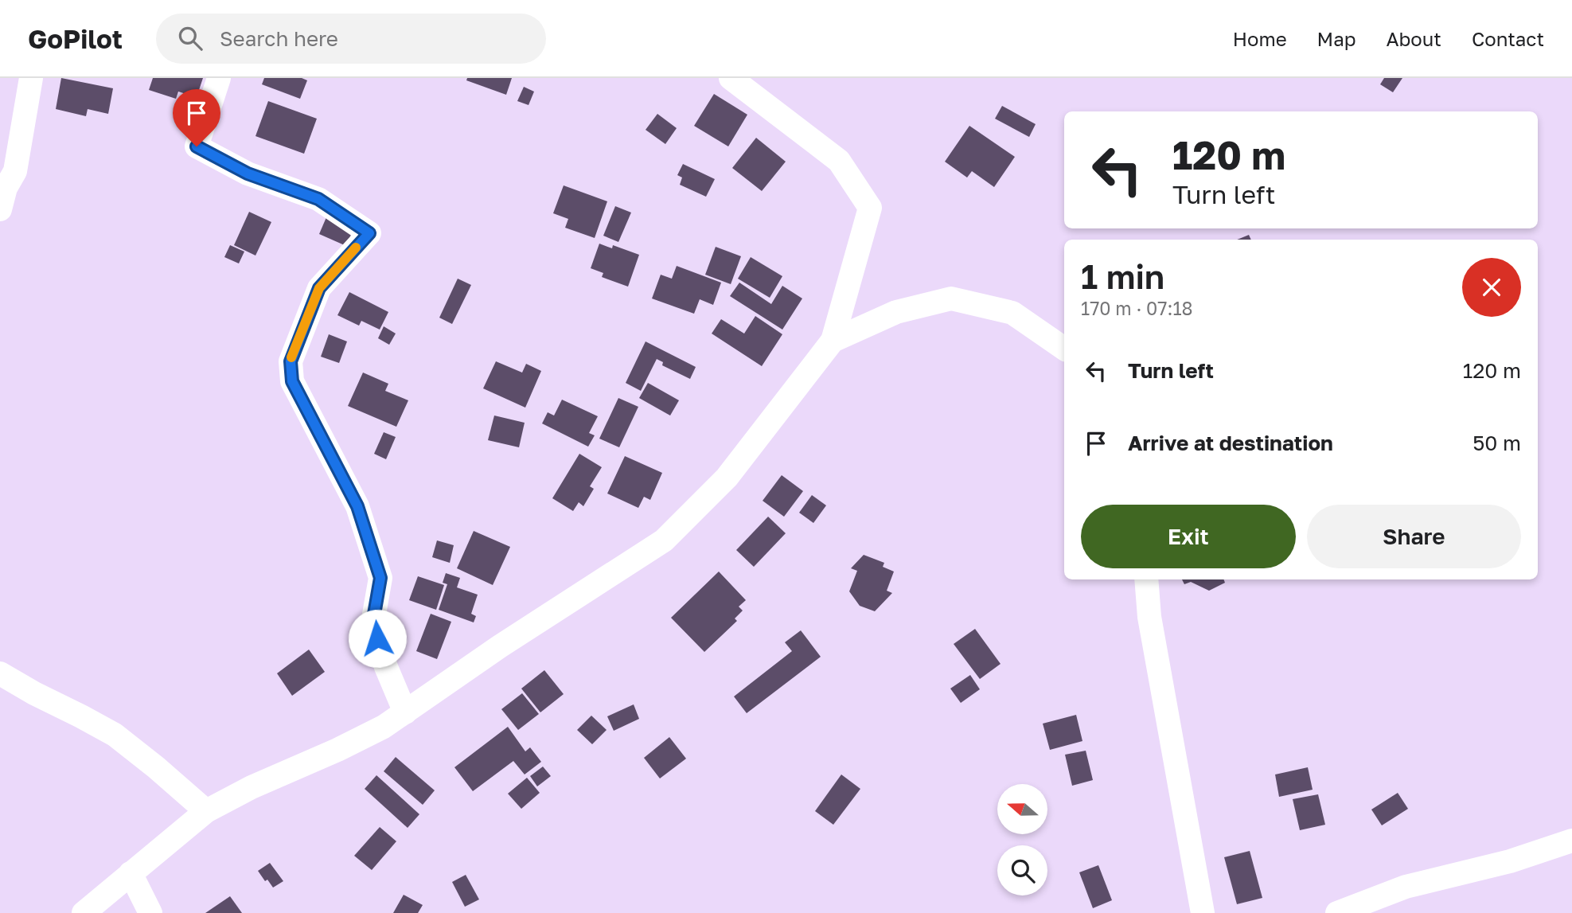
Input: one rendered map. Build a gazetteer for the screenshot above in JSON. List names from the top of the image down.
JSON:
{
  "north": "left",
  "page": {
    "header": "GoPilot",
    "search": "Search here",
    "nav": [
      "Home",
      "Map",
      "About",
      "Contact"
    ],
    "turn": ["120 m", "Turn left"],
    "heading": ["1 min", "170 m · 07:18"],
    "list": [
      {
        "name": "Turn left",
        "value": "120 m"
      },
      {
        "name": "Arrive at destination",
        "value": "50 m"
      }
    ],
    "buttons": ["Exit", "Share"]
  }
}
